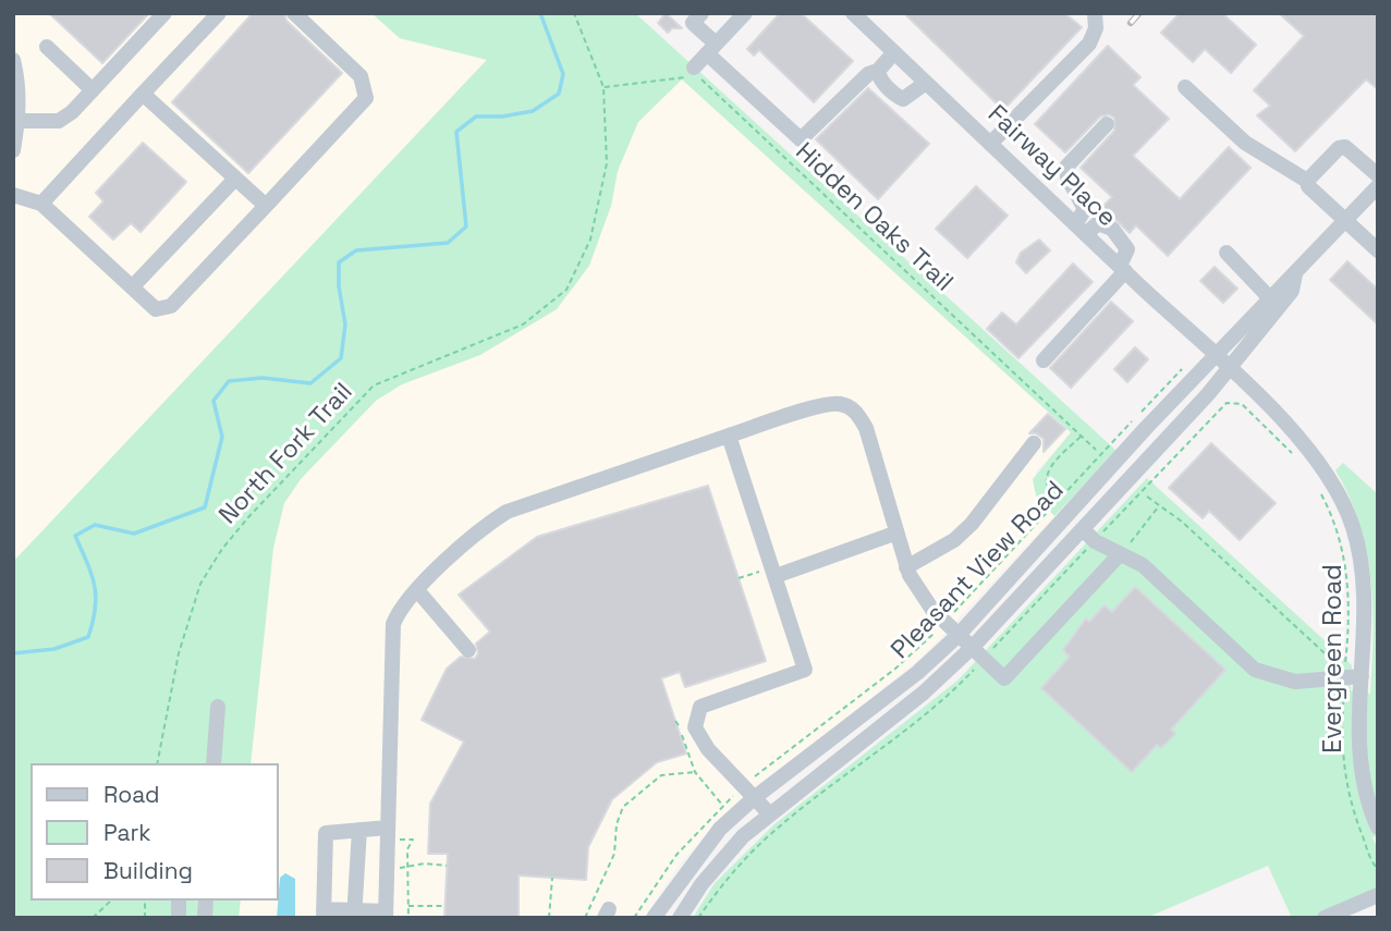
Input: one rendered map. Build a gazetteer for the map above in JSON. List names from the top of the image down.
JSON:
{
  "streets": {
    "street": ["Fairway Place", "Pleasant View Road", "Evergreen Road"],
    "path": ["Hidden Oaks Trail", "North Fork Trail"]
  },
  "crossings": [
    ["Fairway Place", "Pleasant View Road"],
    ["Fairway Place", "Evergreen Road"],
    ["Hidden Oaks Trail", "North Fork Trail"],
    ["Pleasant View Road", "Evergreen Road"]
  ],
  "legend": ["Road", "Park", "Building"]
}
